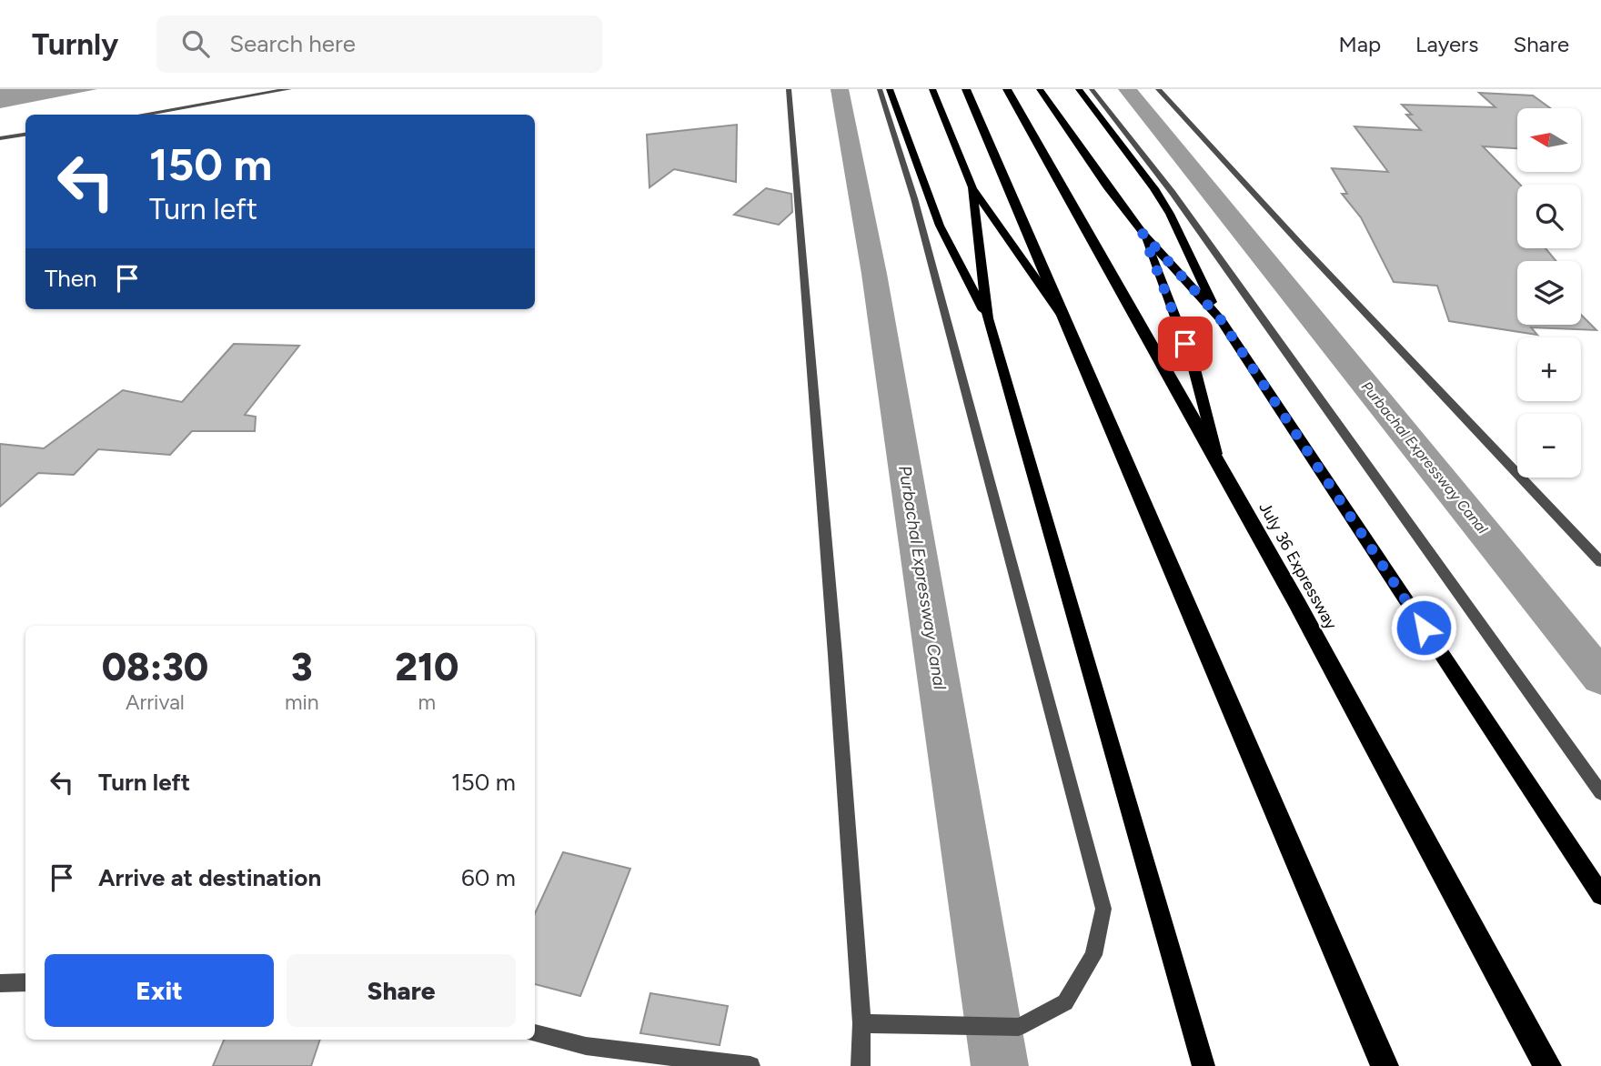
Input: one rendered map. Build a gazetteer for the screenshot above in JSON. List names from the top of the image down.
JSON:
{
  "streets": {
    "highway": ["July 36 Expressway"]
  },
  "water": ["Purbachal Expressway Canal"],
  "north": "left",
  "page": {
    "header": "Turnly",
    "search": "Search here",
    "nav": ["Map", "Layers", "Share"],
    "map_buttons": ["+", "−"],
    "turn": ["150 m", "Turn left"],
    "then": "Then",
    "eta": [
      "08:30",
      "Arrival",
      "3",
      "min",
      "210",
      "m"
    ],
    "list": [
      {
        "name": "Turn left",
        "value": "150 m"
      },
      {
        "name": "Arrive at destination",
        "value": "60 m"
      }
    ],
    "buttons": ["Exit", "Share"]
  }
}
